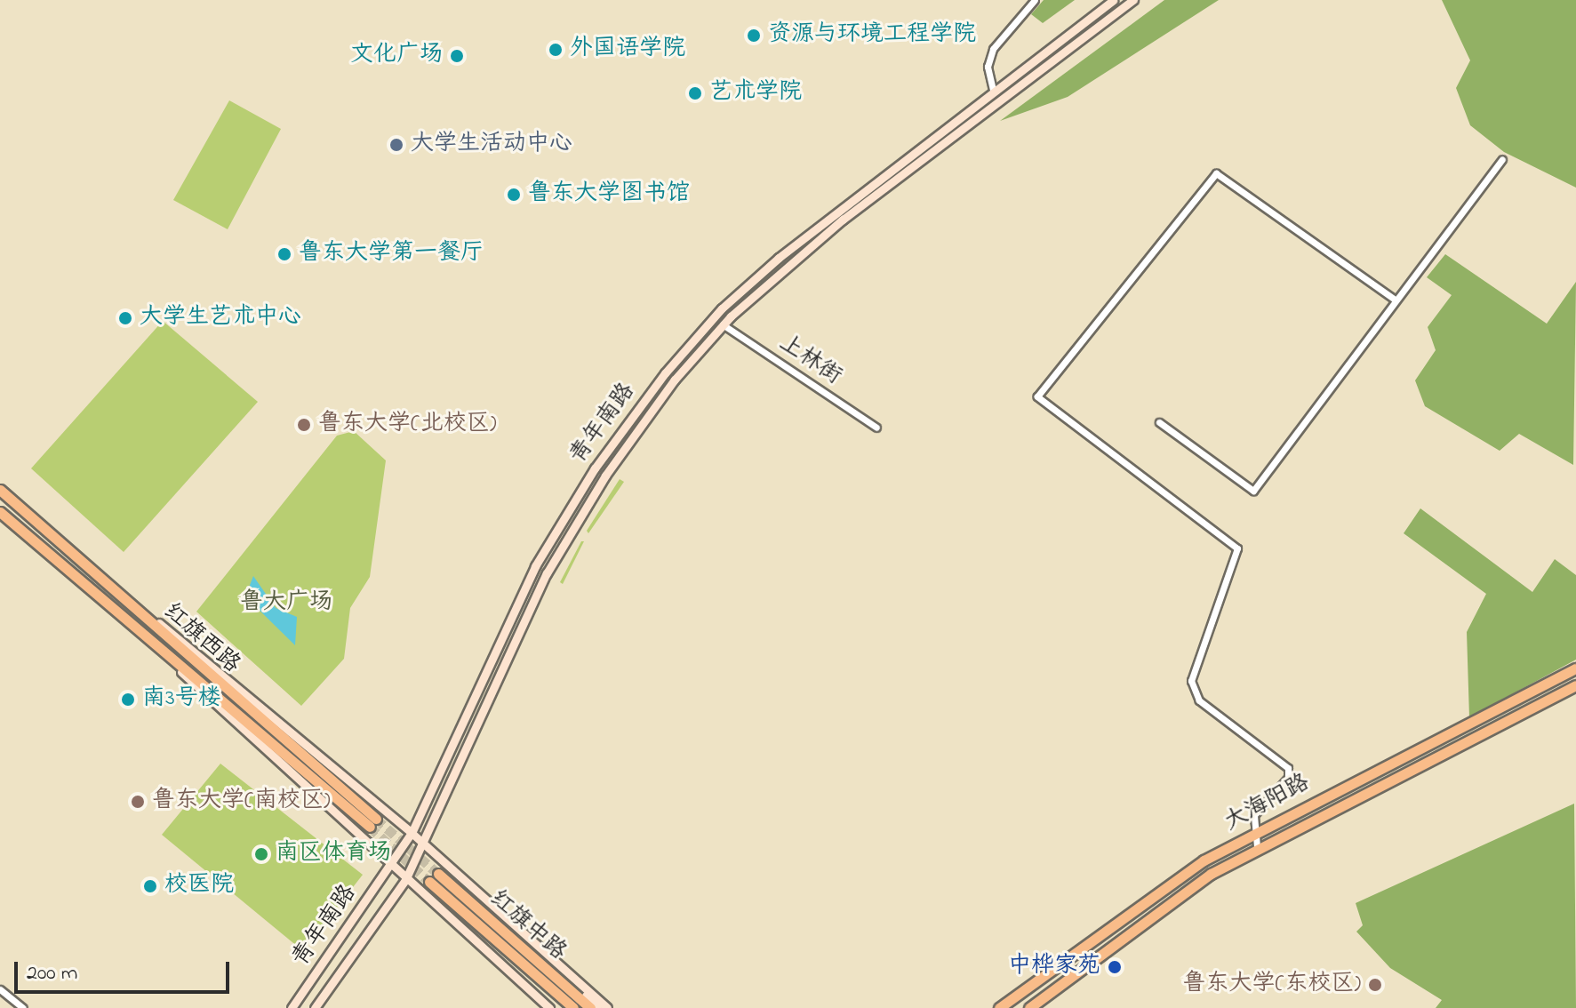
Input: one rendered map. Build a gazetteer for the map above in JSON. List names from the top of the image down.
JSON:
{
  "streets": {
    "main road": [
      "青年南路",
      "红旗西路",
      "大海阳路",
      "红旗中路"
    ],
    "street": ["上林街"]
  },
  "crossings": [
    ["上林街", "青年南路"]
  ],
  "parks": ["鲁大广场"],
  "places": [
    "资源与环境工程学院",
    "外国语学院",
    "文化广场",
    "艺术学院",
    "大学生活动中心",
    "鲁东大学图书馆",
    "鲁东大学第一餐厅",
    "大学生艺术中心",
    "鲁东大学(北校区)",
    "南3号楼",
    "鲁东大学(南校区)",
    "南区体育场",
    "校医院",
    "中桦家苑",
    "鲁东大学(东校区)"
  ],
  "scale_bar": "200 m"
}
